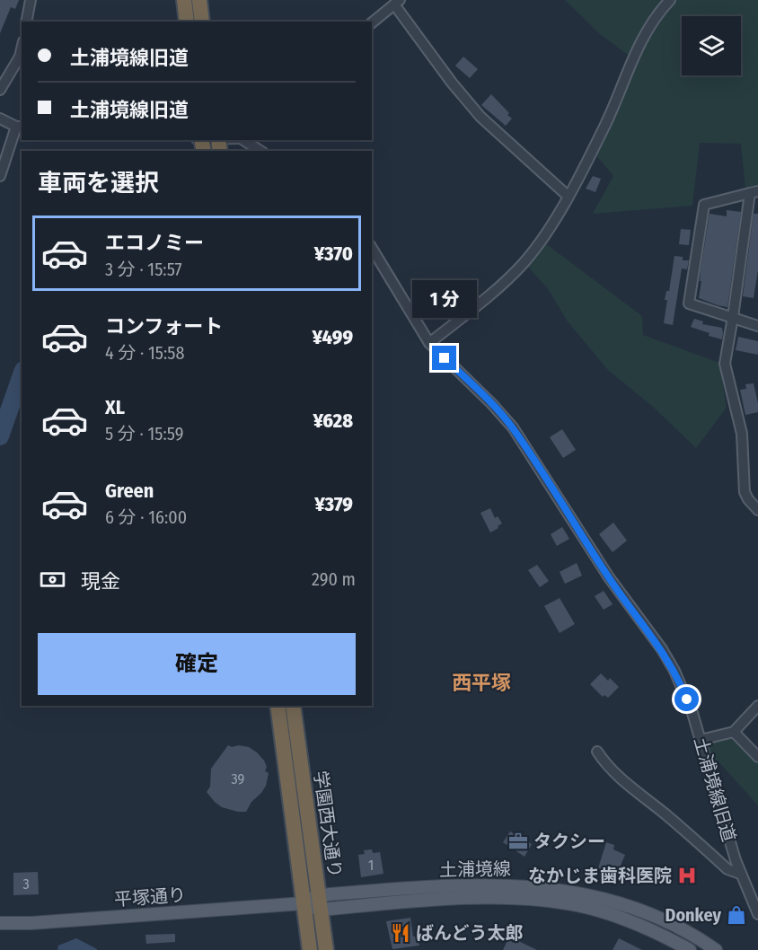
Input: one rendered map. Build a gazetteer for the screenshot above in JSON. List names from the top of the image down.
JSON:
{
  "streets": {
    "highway": ["学園西大通り"],
    "main road": ["土浦境線", "平塚通り"],
    "street": ["土浦境線旧道"]
  },
  "crossings": [
    ["学園西大通り", "土浦境線"],
    ["学園西大通り", "平塚通り"],
    ["土浦境線", "平塚通り"]
  ],
  "districts": ["西平塚"],
  "places": {
    "office": ["タクシー"],
    "hospital": ["なかじま歯科医院"],
    "shop": ["Donkey"],
    "restaurant": ["ばんどう太郎"]
  },
  "house_numbers": ["39", "1", "3"],
  "page": {
    "banner": ["土浦境線旧道", "土浦境線旧道"],
    "heading": "車両を選択",
    "list": [
      {
        "name": "エコノミー",
        "note": "3 分 · 15:57",
        "value": "¥370"
      },
      {
        "name": "コンフォート",
        "note": "4 分 · 15:58",
        "value": "¥499"
      },
      {
        "name": "XL",
        "note": "5 分 · 15:59",
        "value": "¥628"
      },
      {
        "name": "Green",
        "note": "6 分 · 16:00",
        "value": "¥379"
      }
    ],
    "bubble": "1 分",
    "pay": ["現金", "290 m"],
    "buttons": "確定"
  }
}
